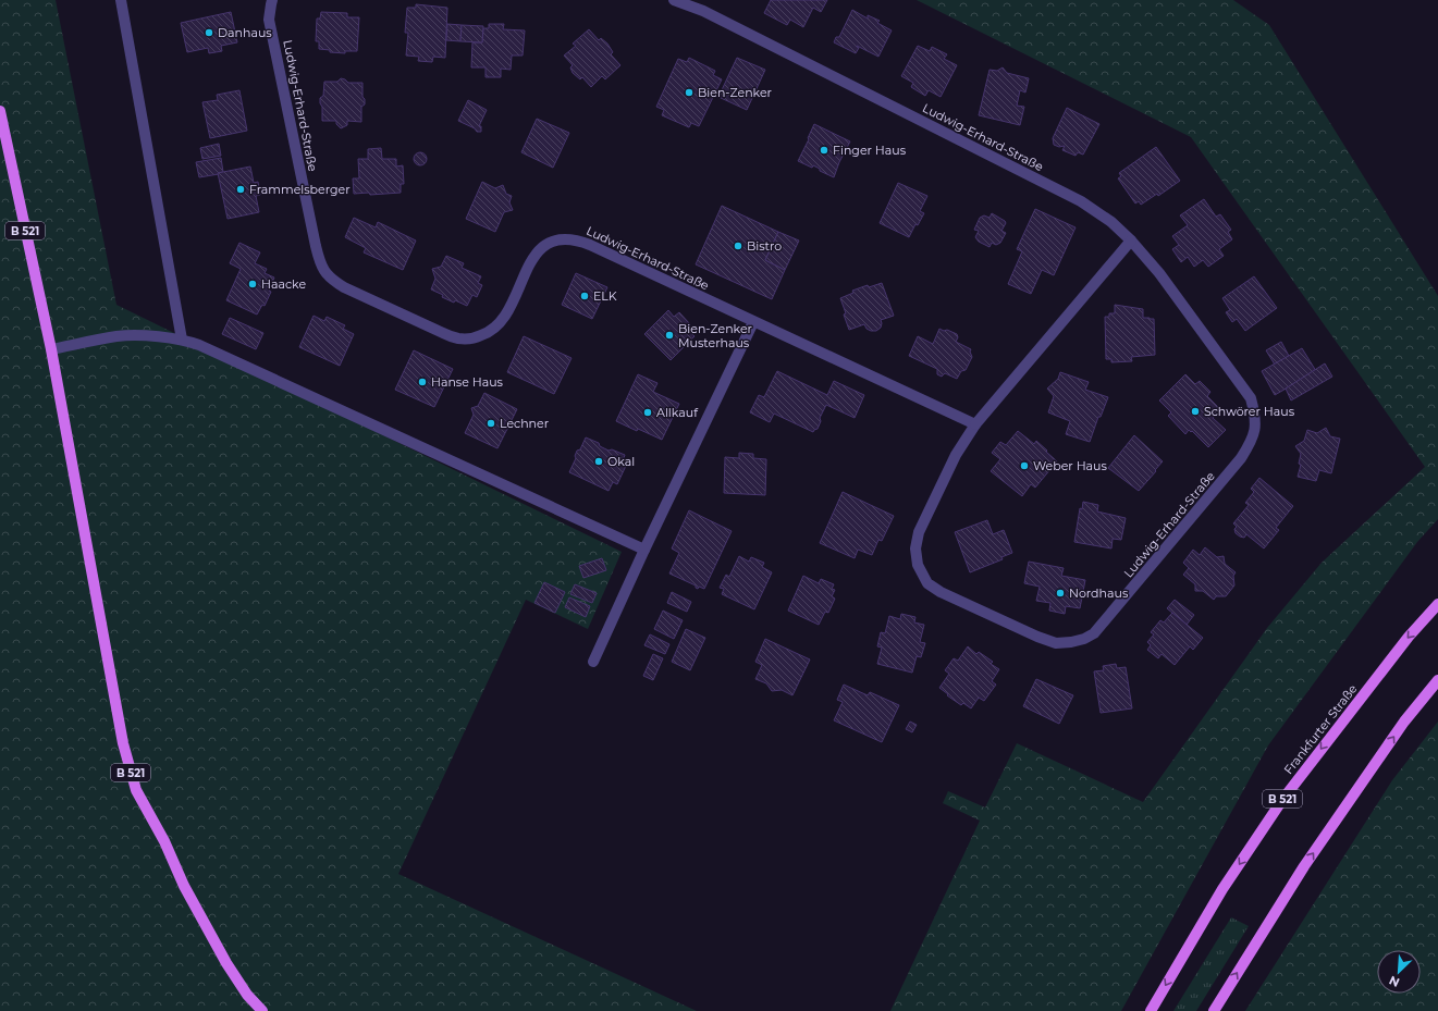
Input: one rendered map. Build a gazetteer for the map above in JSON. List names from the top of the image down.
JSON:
{
  "streets": {
    "main road": ["B 521", "Frankfurter Straße"],
    "lane": ["Ludwig-Erhard-Straße"]
  },
  "places": [
    "Danhaus",
    "Bien-Zenker",
    "Finger Haus",
    "Frammelsberger",
    "Bistro",
    "Haacke",
    "ELK",
    "Bien-Zenker Musterhaus",
    "Hanse Haus",
    "Schwörer Haus",
    "Allkauf",
    "Lechner",
    "Okal",
    "Weber Haus",
    "Nordhaus"
  ],
  "north": "bottom left"
}
